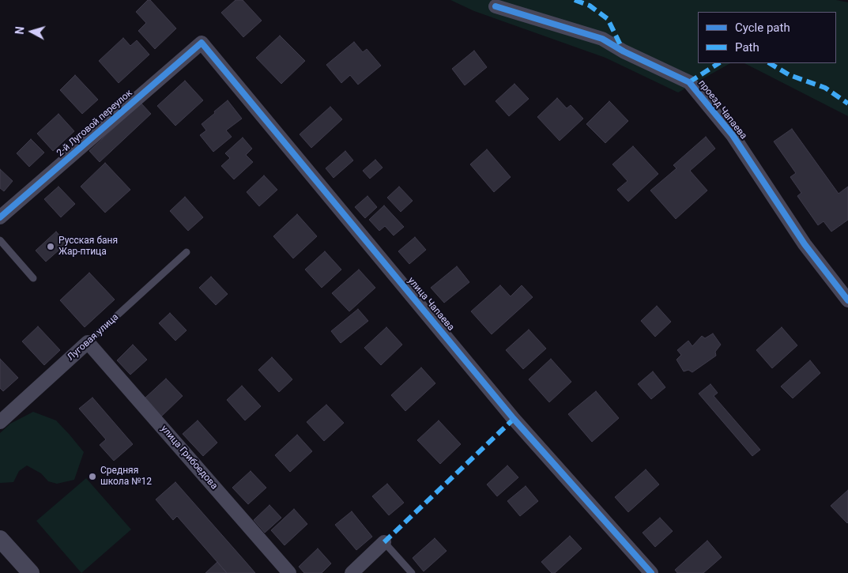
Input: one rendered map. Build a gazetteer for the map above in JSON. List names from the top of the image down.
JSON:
{
  "streets": {
    "street": [
      "проезд Чапаева",
      "2-й Луговой переулок",
      "улица Чапаева",
      "Луговая улица",
      "улица Грибоедова"
    ]
  },
  "crossings": [
    ["2-й Луговой переулок", "улица Чапаева"],
    ["Луговая улица", "улица Грибоедова"]
  ],
  "places": ["Русская баня Жар-птица", "Средняя школа №12"],
  "legend": ["Cycle path", "Path"],
  "north": "left"
}
